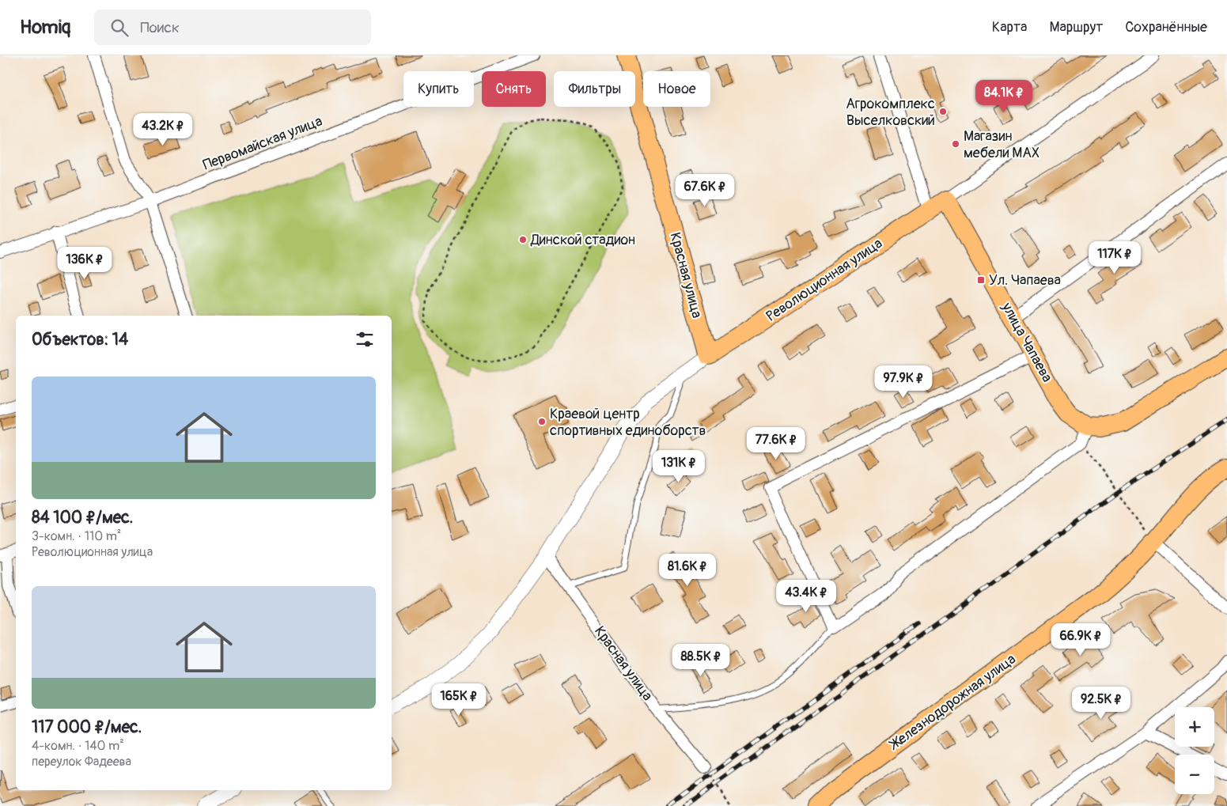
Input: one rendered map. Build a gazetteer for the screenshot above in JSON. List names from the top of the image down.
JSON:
{
  "streets": {
    "main road": [
      "Красная улица",
      "Революционная улица",
      "улица Чапаева",
      "Железнодорожная улица"
    ],
    "street": ["Первомайская улица"]
  },
  "crossings": [
    ["Красная улица", "Революционная улица"],
    ["Революционная улица", "улица Чапаева"]
  ],
  "places": {
    "other": [
      "Агрокомплекс Выселковский",
      "Магазин мебели MAX",
      "Динской стадион",
      "Краевой центр спортивных единоборств"
    ],
    "transit": ["Ул. Чапаева"]
  },
  "page": {
    "header": "Homiq",
    "search": "Поиск",
    "nav": ["Карта", "Маршрут", "Сохранённые"],
    "chip": [
      "Купить",
      "Снять",
      "Фильтры",
      "Новое"
    ],
    "price": [
      "84.1K ₽",
      "43.2K ₽",
      "67.6K ₽",
      "117K ₽",
      "136K ₽",
      "97.9K ₽",
      "77.6K ₽",
      "131K ₽",
      "81.6K ₽",
      "43.4K ₽",
      "66.9K ₽",
      "88.5K ₽",
      "165K ₽",
      "92.5K ₽"
    ],
    "heading": "Объектов: 14",
    "list": [
      {
        "name": "84 100 ₽/мес.",
        "note": "3-комн. · 110 m² · Революционная улица"
      },
      {
        "name": "117 000 ₽/мес.",
        "note": "4-комн. · 140 m² · переулок Фадеева"
      }
    ],
    "map_buttons": ["+", "−"]
  }
}
